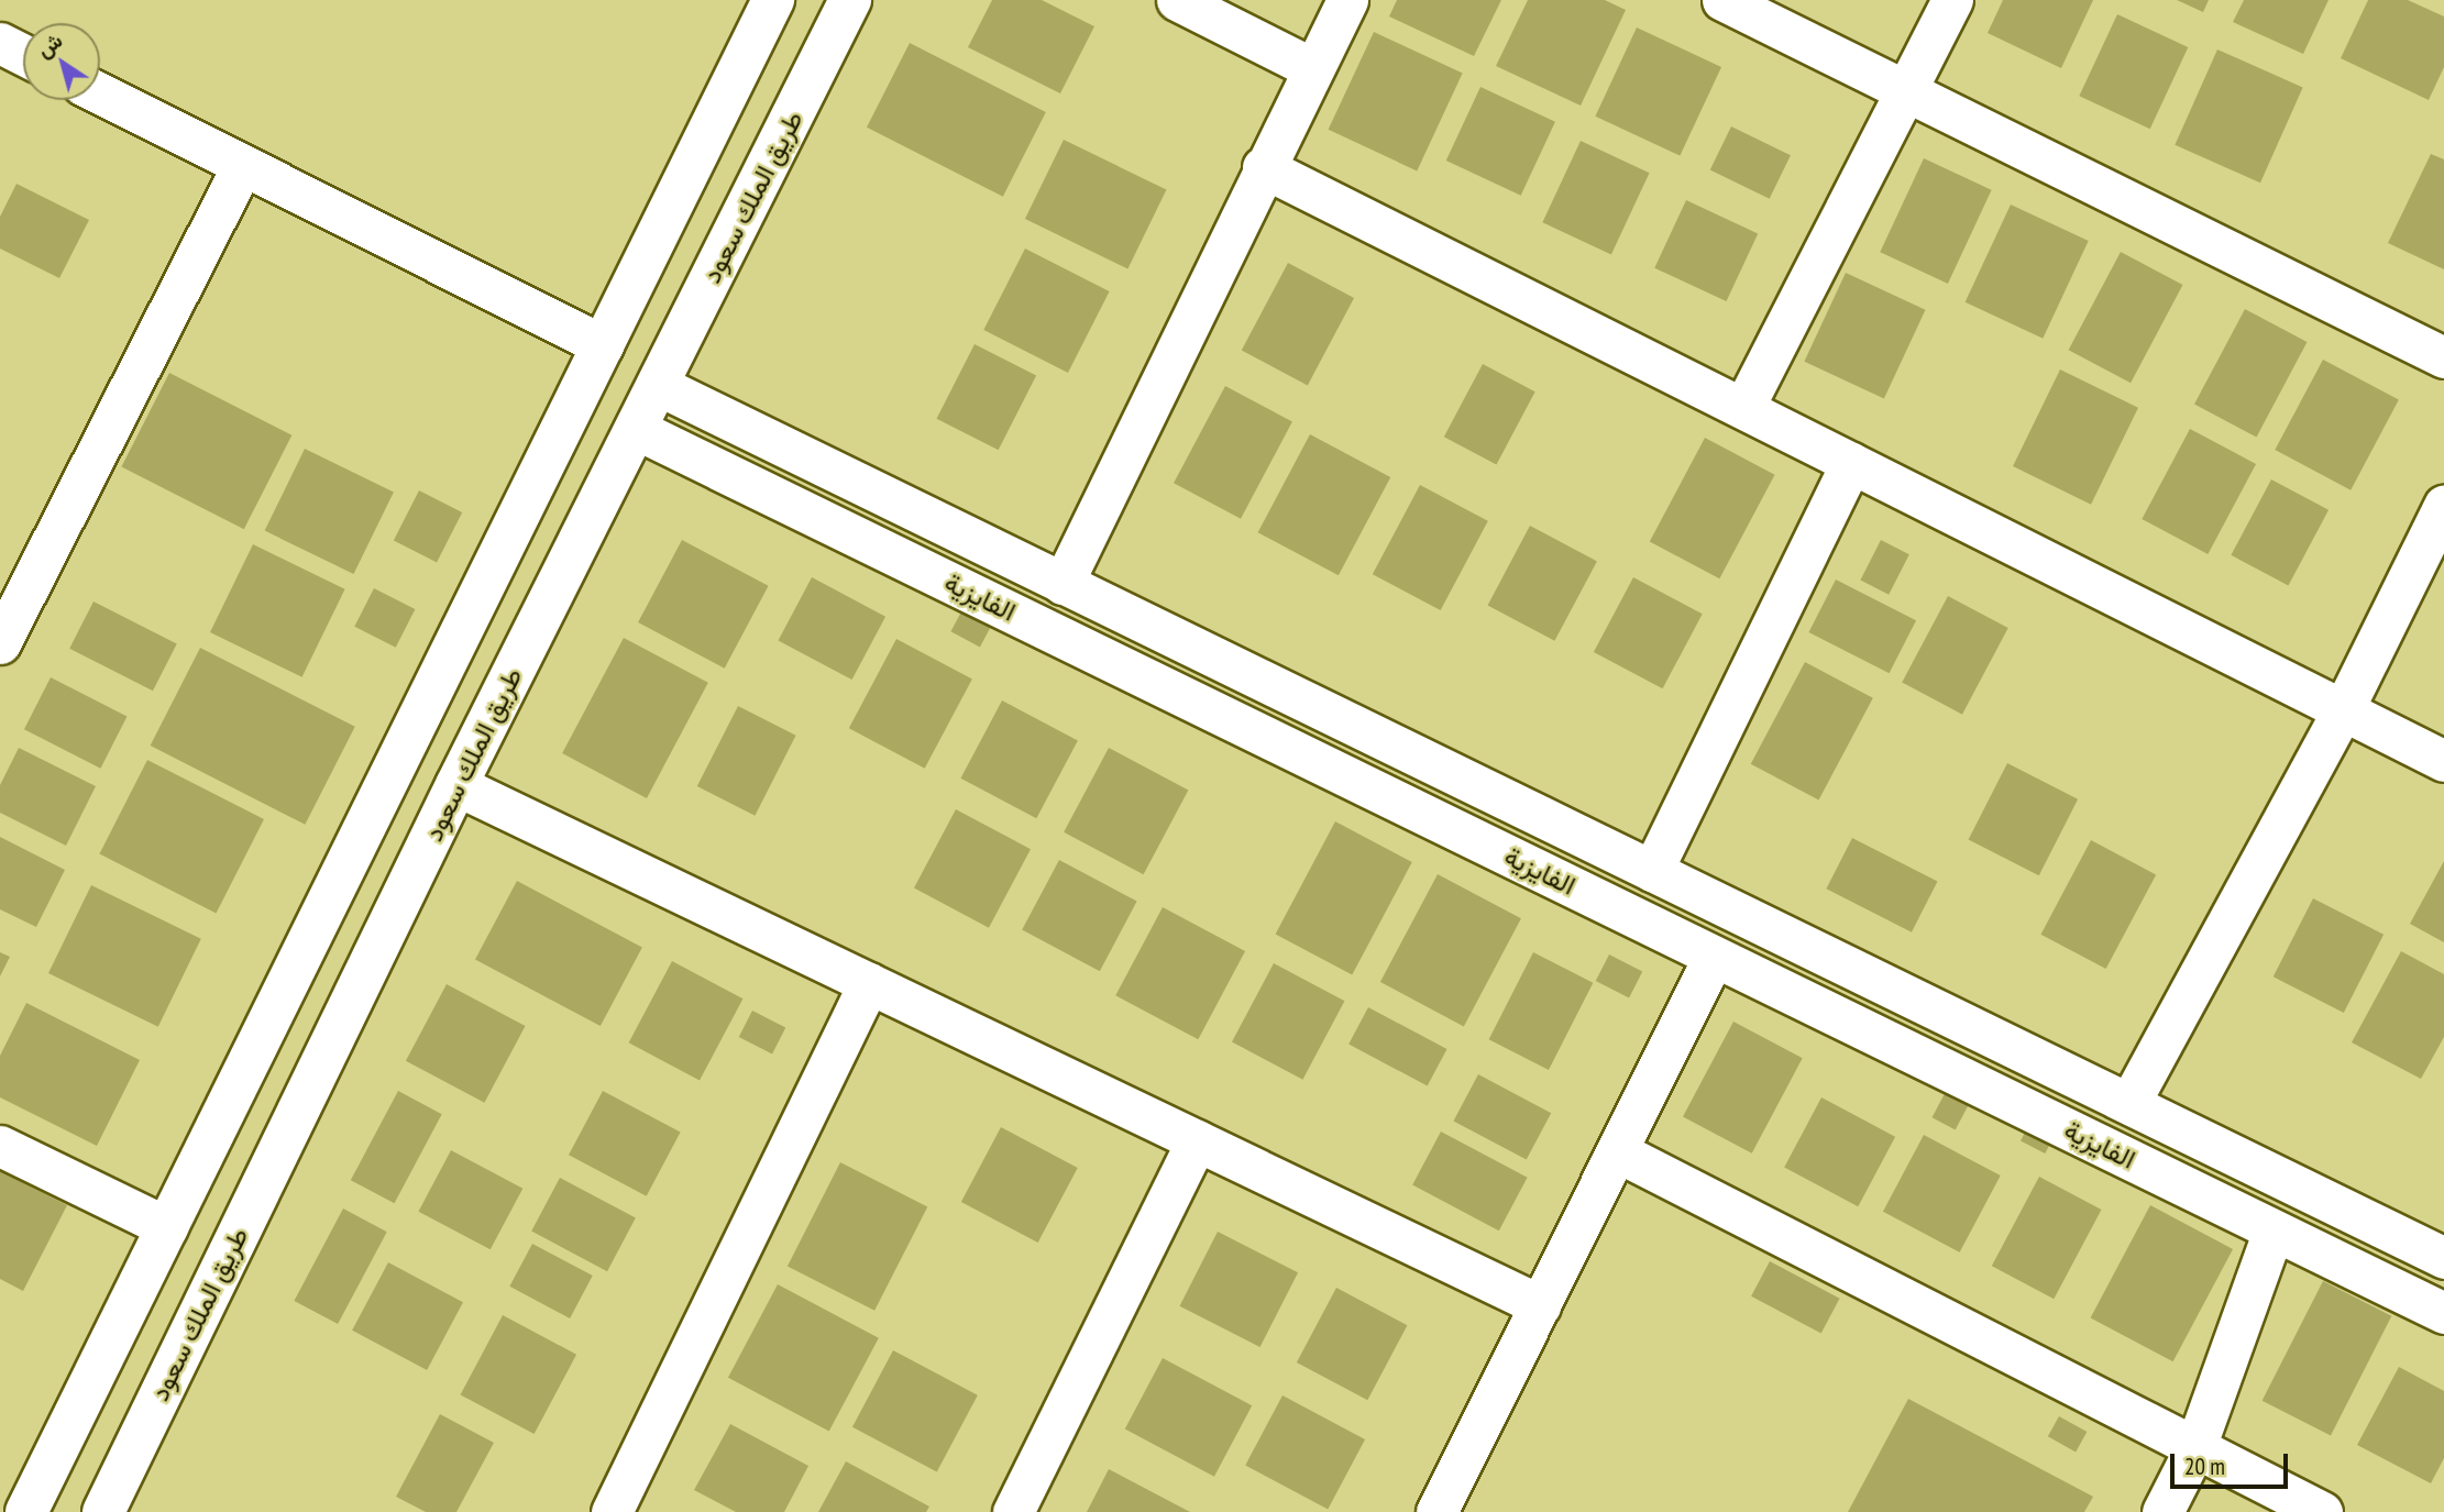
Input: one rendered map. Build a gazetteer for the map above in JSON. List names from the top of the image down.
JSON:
{
  "streets": {
    "main road": ["طريق الملك سعود"],
    "street": ["الفايزية"]
  },
  "crossings": [
    ["طريق الملك سعود", "الفايزية"]
  ],
  "scale_bar": "20 m",
  "north": "top left"
}
